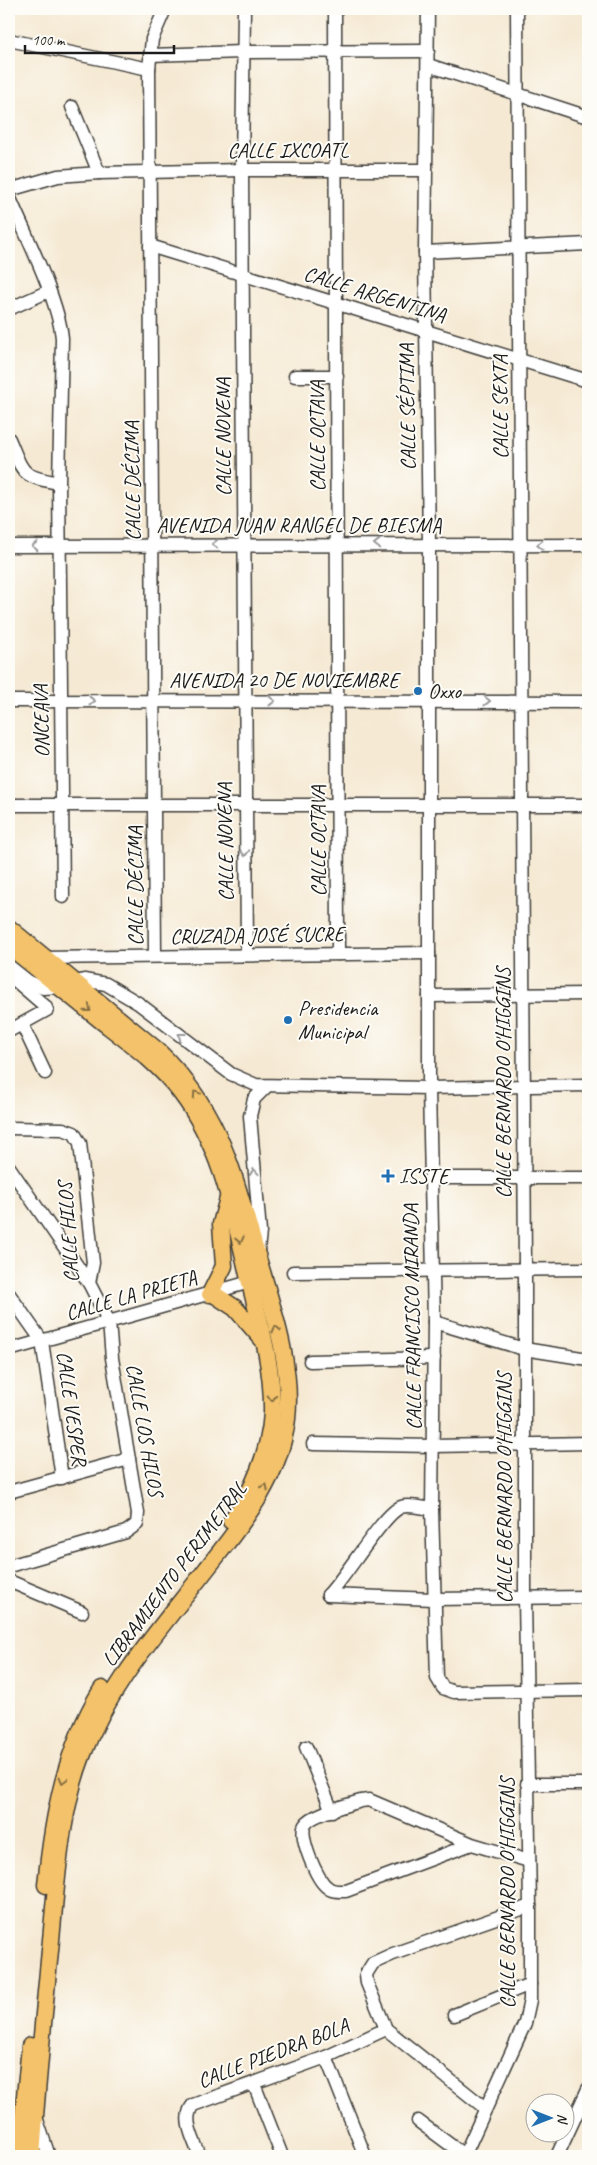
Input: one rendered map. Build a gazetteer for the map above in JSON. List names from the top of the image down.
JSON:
{
  "streets": {
    "main road": ["LIBRAMIENTO PERIMETRAL"],
    "street": [
      "CALLE IXCOATL",
      "CALLE ARGENTINA",
      "CALLE SÉPTIMA",
      "CALLE SEXTA",
      "CALLE OCTAVA",
      "CALLE NOVENA",
      "CALLE DÉCIMA",
      "AVENIDA JUAN RANGEL DE BIESMA",
      "AVENIDA 20 DE NOVIEMBRE",
      "ONCEAVA",
      "CRUZADA JOSÉ SUCRE",
      "CALLE BERNARDO O'HIGGINS",
      "CALLE HILOS",
      "CALLE LA PRIETA",
      "CALLE FRANCISCO MIRANDA",
      "CALLE VESPER",
      "CALLE LOS HILOS",
      "CALLE PIEDRA BOLA"
    ]
  },
  "crossings": [
    ["CALLE IXCOATL", "CALLE SÉPTIMA"],
    ["CALLE IXCOATL", "CALLE OCTAVA"],
    ["CALLE IXCOATL", "CALLE NOVENA"],
    ["CALLE IXCOATL", "CALLE DÉCIMA"],
    ["CALLE ARGENTINA", "CALLE SÉPTIMA"],
    ["CALLE ARGENTINA", "CALLE SEXTA"],
    ["CALLE ARGENTINA", "CALLE OCTAVA"],
    ["CALLE ARGENTINA", "CALLE NOVENA"],
    ["CALLE ARGENTINA", "CALLE DÉCIMA"],
    ["CALLE SÉPTIMA", "AVENIDA JUAN RANGEL DE BIESMA"],
    ["CALLE SÉPTIMA", "AVENIDA 20 DE NOVIEMBRE"],
    ["CALLE SÉPTIMA", "CALLE FRANCISCO MIRANDA"],
    ["CALLE SEXTA", "AVENIDA JUAN RANGEL DE BIESMA"],
    ["CALLE SEXTA", "AVENIDA 20 DE NOVIEMBRE"],
    ["CALLE SEXTA", "CALLE BERNARDO O'HIGGINS"],
    ["CALLE OCTAVA", "AVENIDA JUAN RANGEL DE BIESMA"],
    ["CALLE OCTAVA", "AVENIDA 20 DE NOVIEMBRE"],
    ["CALLE OCTAVA", "CRUZADA JOSÉ SUCRE"],
    ["CALLE NOVENA", "AVENIDA JUAN RANGEL DE BIESMA"],
    ["CALLE NOVENA", "AVENIDA 20 DE NOVIEMBRE"],
    ["CALLE NOVENA", "CRUZADA JOSÉ SUCRE"],
    ["CALLE DÉCIMA", "AVENIDA JUAN RANGEL DE BIESMA"],
    ["CALLE DÉCIMA", "AVENIDA 20 DE NOVIEMBRE"],
    ["CALLE DÉCIMA", "CRUZADA JOSÉ SUCRE"],
    ["AVENIDA JUAN RANGEL DE BIESMA", "ONCEAVA"],
    ["AVENIDA 20 DE NOVIEMBRE", "ONCEAVA"],
    ["CRUZADA JOSÉ SUCRE", "CALLE FRANCISCO MIRANDA"],
    ["CRUZADA JOSÉ SUCRE", "LIBRAMIENTO PERIMETRAL"],
    ["CALLE BERNARDO O'HIGGINS", "CALLE FRANCISCO MIRANDA"],
    ["CALLE HILOS", "CALLE LA PRIETA"],
    ["CALLE HILOS", "CALLE LOS HILOS"],
    ["CALLE LA PRIETA", "CALLE VESPER"],
    ["CALLE LA PRIETA", "CALLE LOS HILOS"],
    ["CALLE LA PRIETA", "LIBRAMIENTO PERIMETRAL"]
  ],
  "one_way": ["AVENIDA JUAN RANGEL DE BIESMA"],
  "places": {
    "other": ["Oxxo", "Presidencia Municipal"],
    "health": ["ISSTE"]
  },
  "scale_bar": "100 m",
  "north": "right"
}
